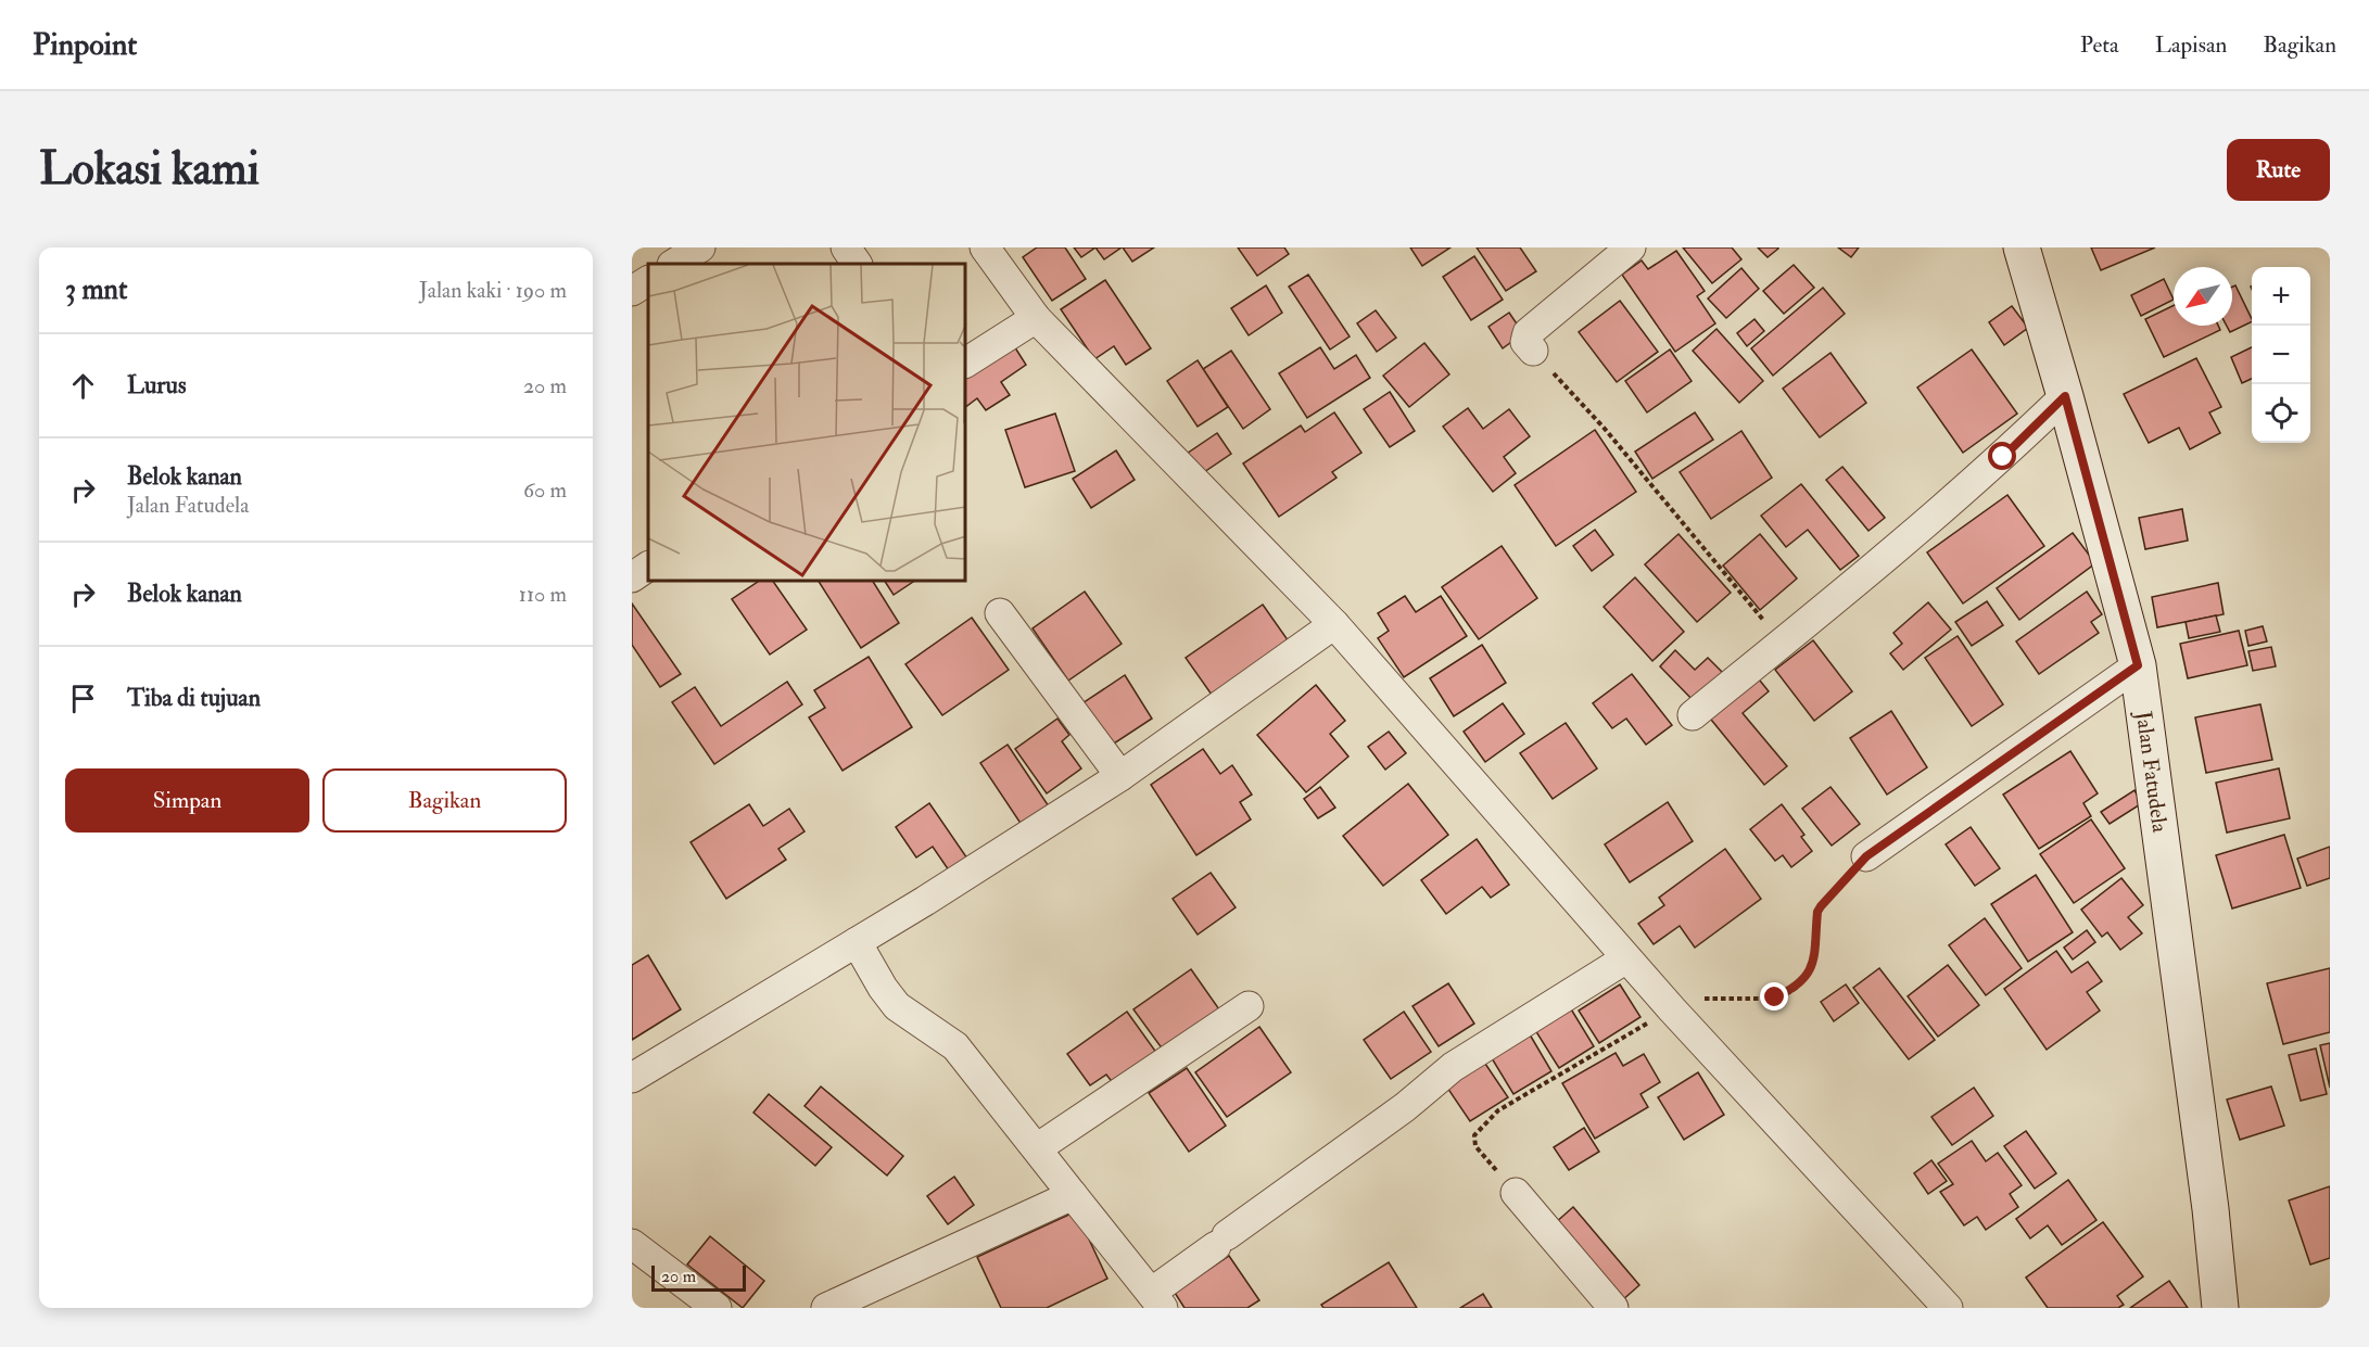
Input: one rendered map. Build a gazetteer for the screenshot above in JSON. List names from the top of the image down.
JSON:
{
  "streets": {
    "street": ["Jalan Fatudela"]
  },
  "scale_bar": "20 m",
  "north": "bottom left",
  "page": {
    "header": "Pinpoint",
    "nav": ["Peta", "Lapisan", "Bagikan"],
    "buttons": [
      "Rute",
      ["Simpan", "Bagikan"]
    ],
    "title": "Lokasi kami",
    "heading": ["3 mnt", "Jalan kaki · 190 m"],
    "map_buttons": ["+", "−"],
    "list": [
      ["Lurus", "20 m"],
      ["Belok kanan", "Jalan Fatudela", "60 m"],
      ["Belok kanan", "110 m"],
      "Tiba di tujuan"
    ],
    "scale": "20 m"
  }
}
